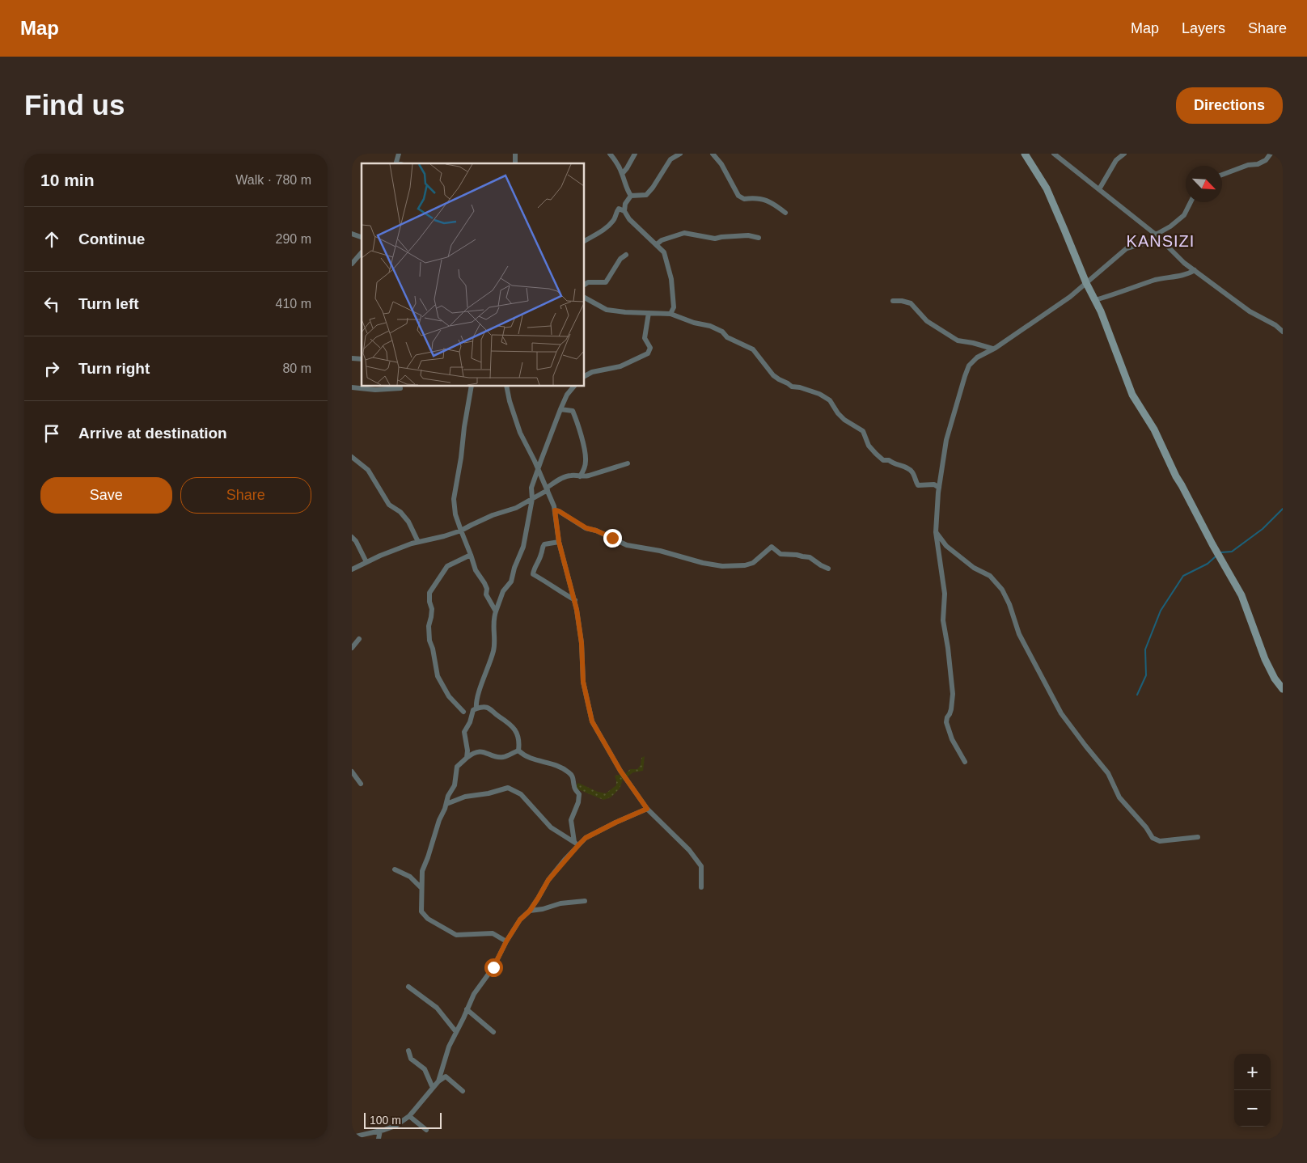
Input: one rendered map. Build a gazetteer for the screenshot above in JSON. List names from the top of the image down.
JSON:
{
  "districts": ["KANSIZI"],
  "scale_bar": "100 m",
  "north": "bottom right",
  "page": {
    "header": "Map",
    "nav": ["Map", "Layers", "Share"],
    "buttons": [
      "Directions",
      ["Save", "Share"]
    ],
    "title": "Find us",
    "heading": ["10 min", "Walk · 780 m"],
    "list": [
      ["Continue", "290 m"],
      ["Turn left", "410 m"],
      ["Turn right", "80 m"],
      "Arrive at destination"
    ],
    "map_buttons": ["+", "−"],
    "scale": "100 m"
  }
}
